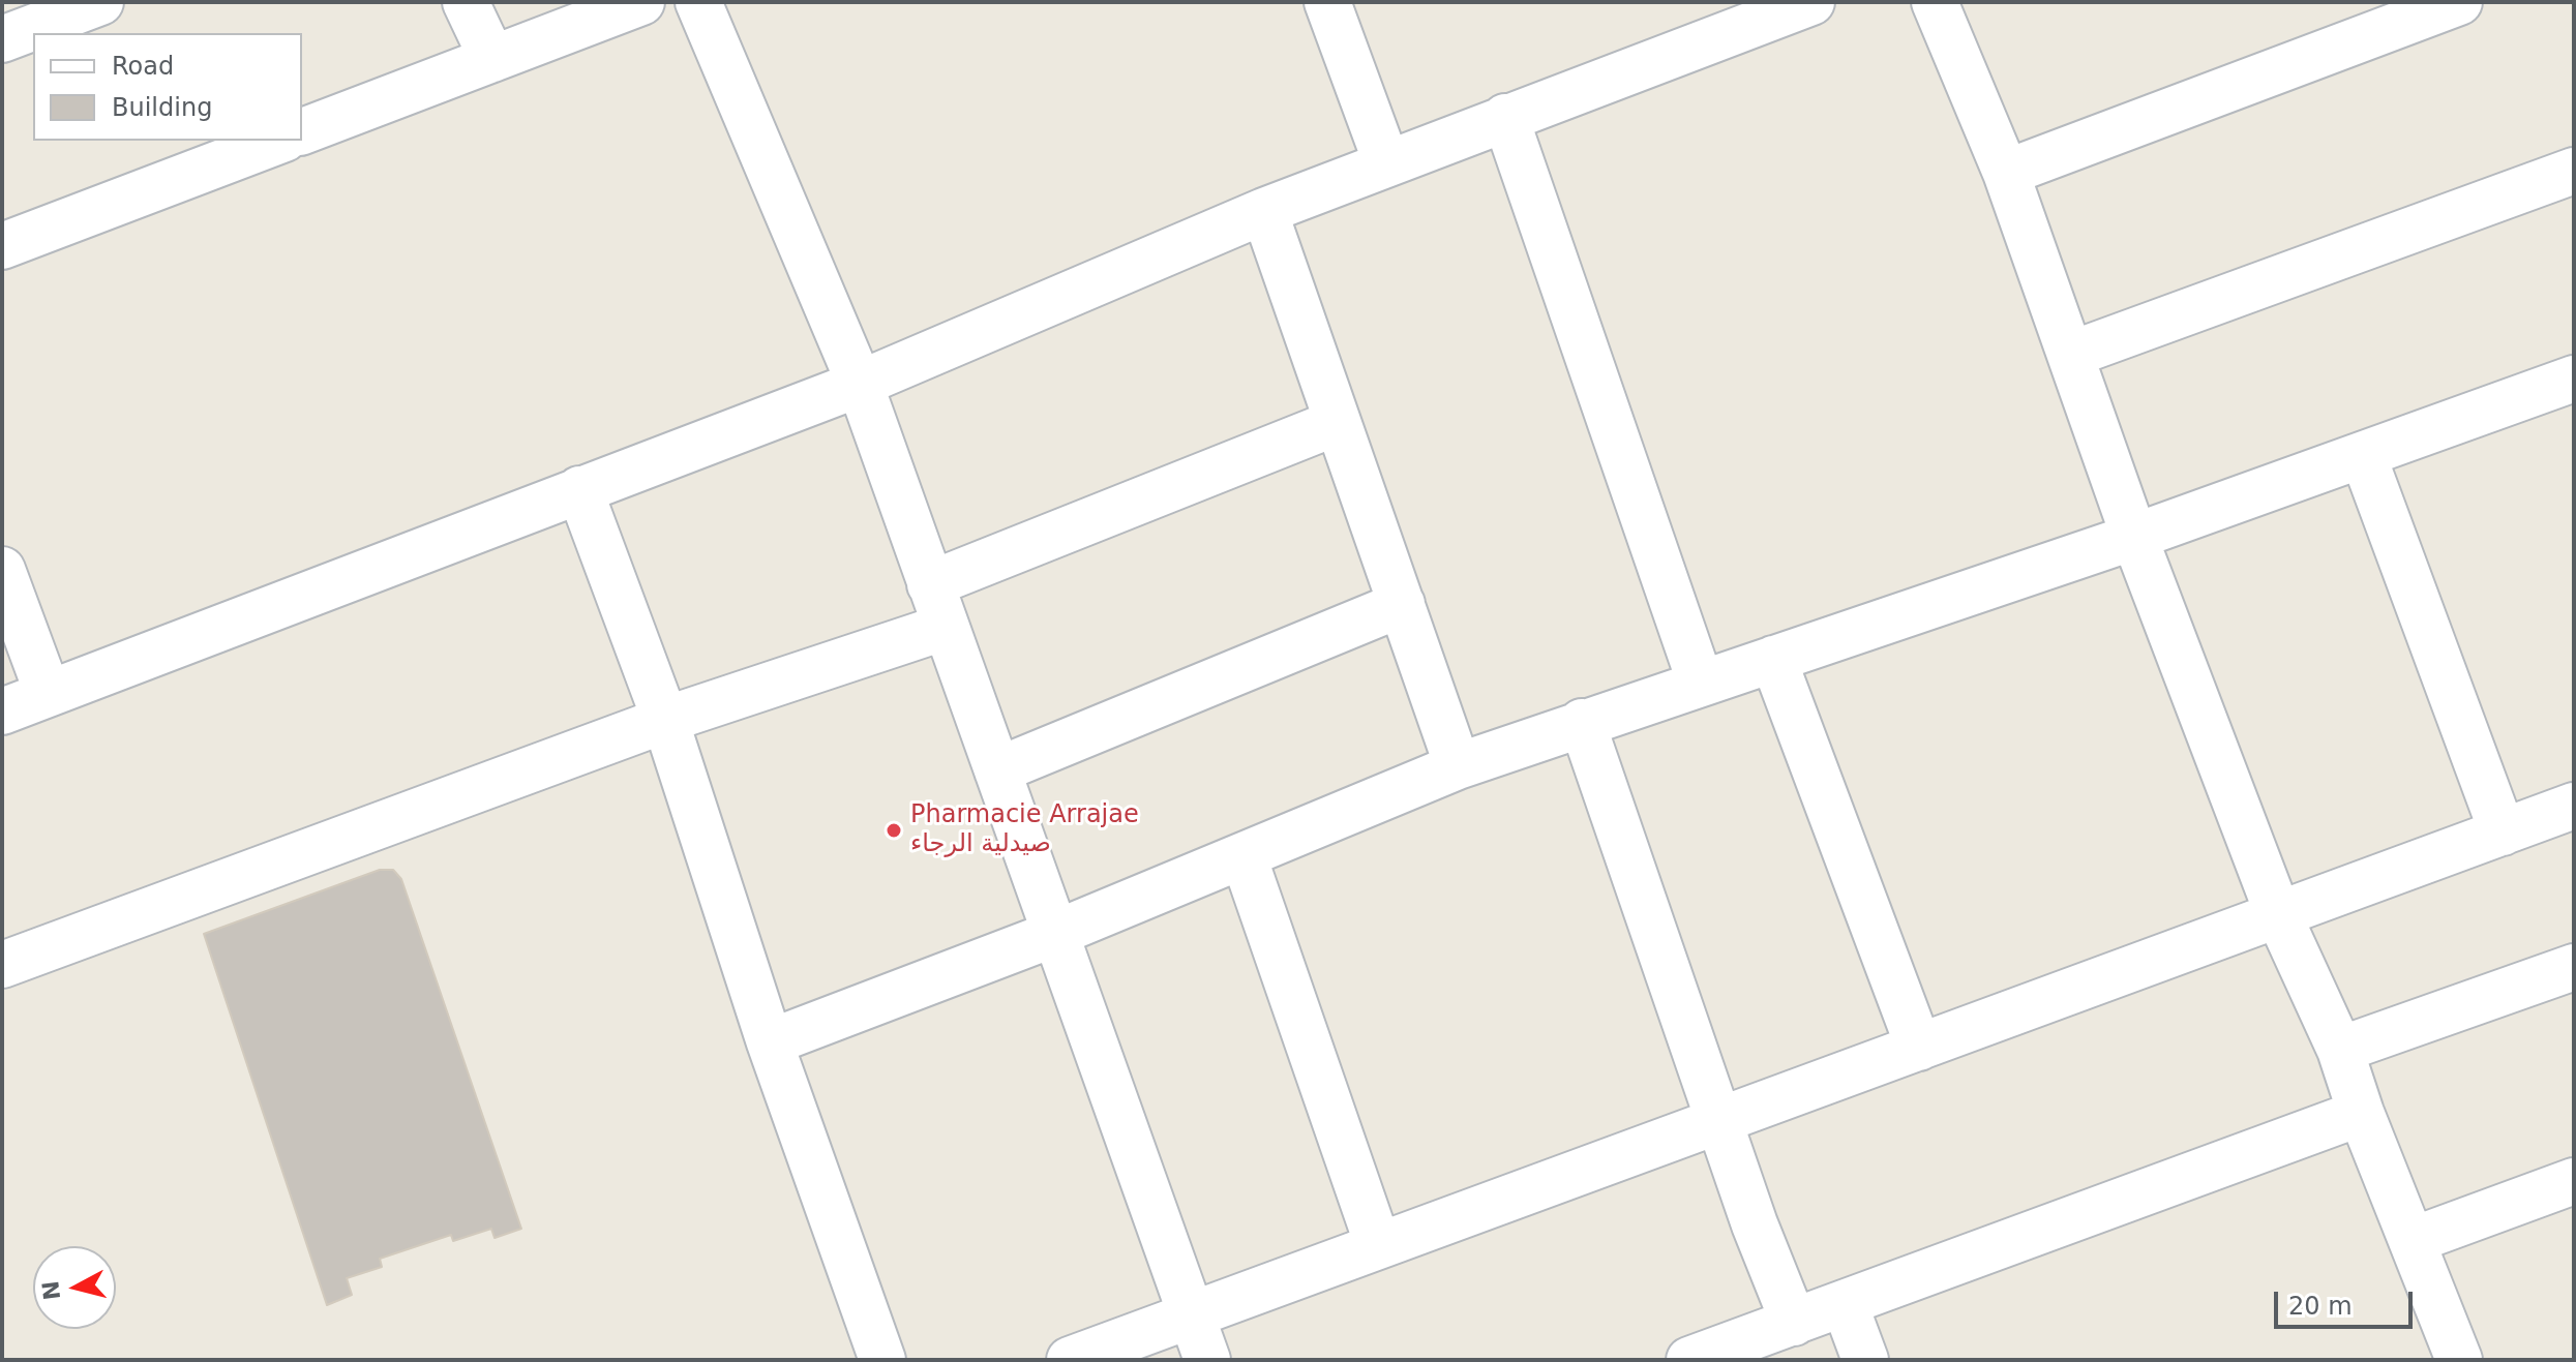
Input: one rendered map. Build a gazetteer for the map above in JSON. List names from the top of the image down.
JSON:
{
  "places": ["Pharmacie Arrajae صيدلية الرجاء"],
  "legend": ["Road", "Building"],
  "scale_bar": "20 m",
  "north": "left"
}
